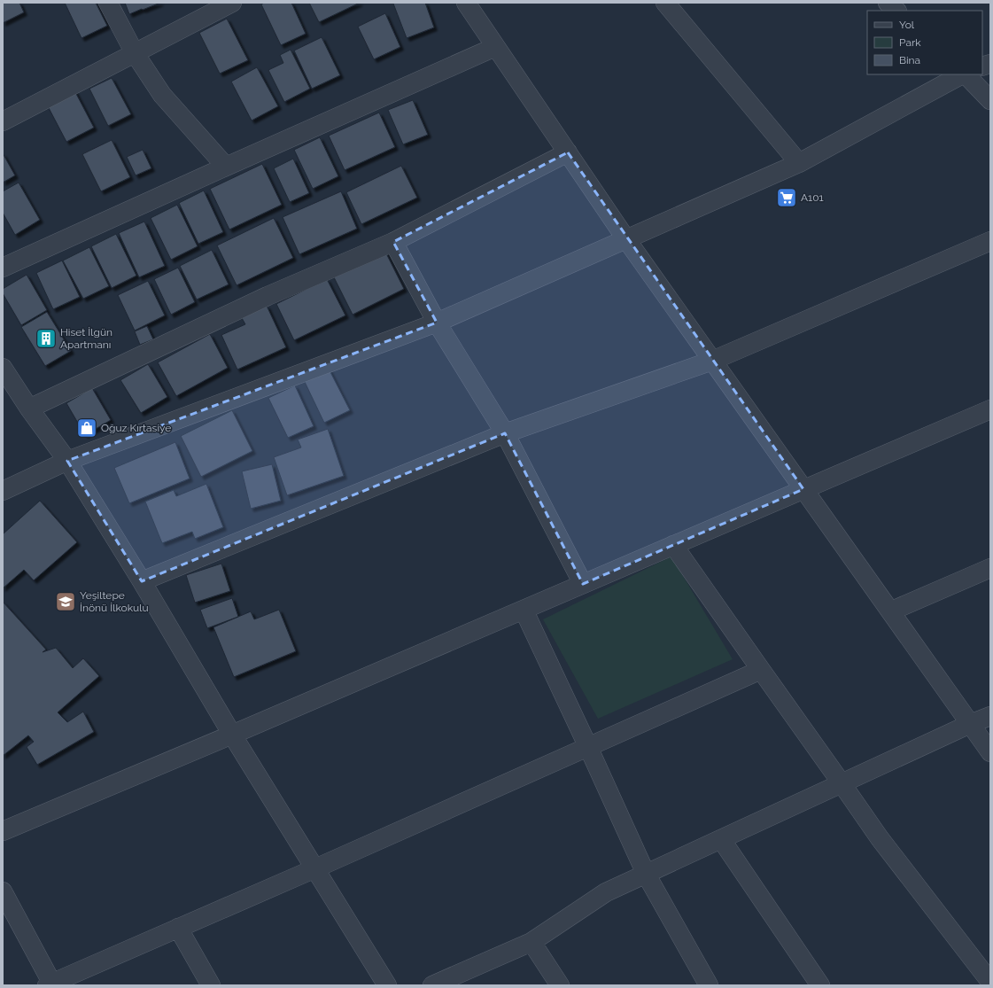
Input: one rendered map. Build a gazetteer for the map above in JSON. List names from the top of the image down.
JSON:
{
  "places": {
    "supermarket": ["A101"],
    "building": ["Hiset İlgün Apartmanı"],
    "shop": ["Oğuz Kırtasiye"],
    "school or university": ["Yeşiltepe İnönü İlkokulu"]
  },
  "legend": ["Yol", "Park", "Bina"]
}
